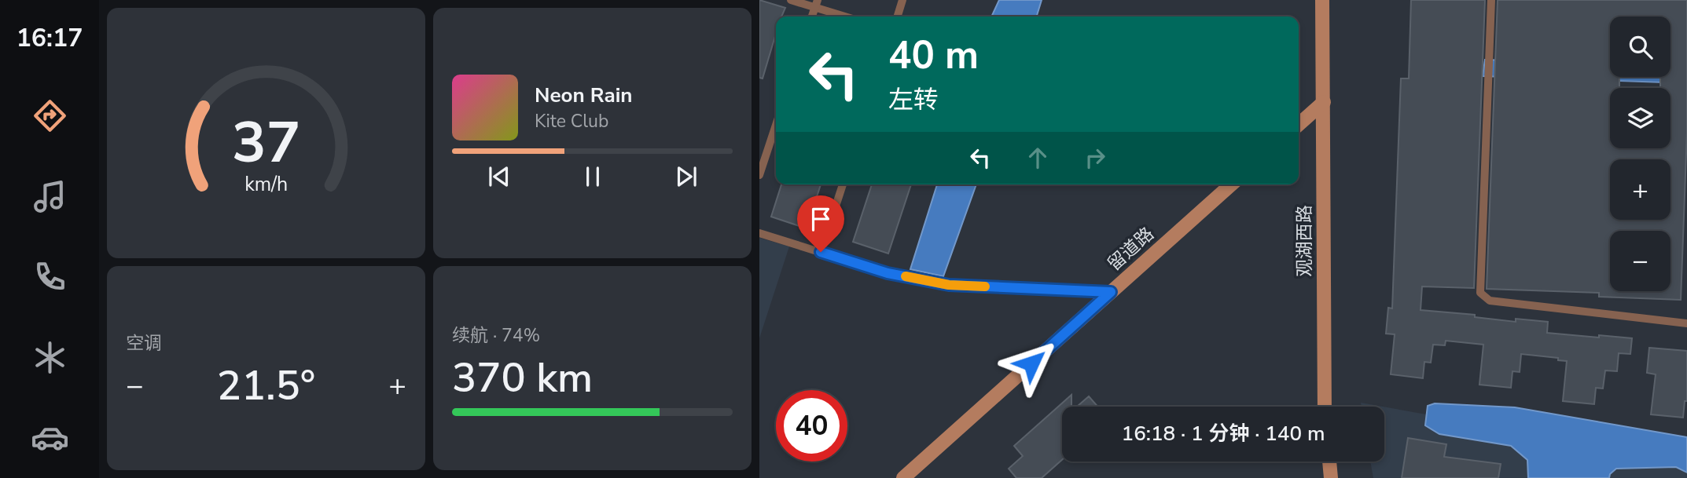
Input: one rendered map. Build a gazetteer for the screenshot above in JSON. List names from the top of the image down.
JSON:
{
  "streets": {
    "street": ["观湖西路", "留道路"]
  },
  "page": {
    "tabs": "16:17",
    "map_buttons": ["+", "−"],
    "turn": ["40 m", "左转"],
    "song": ["Neon Rain", "Kite Club"],
    "tile": [
      "空调",
      ["续航 · 74%", "370 km"]
    ],
    "heat": ["−", "21.5°", "+"],
    "limit": "40",
    "trip": "16:18 · 1 分钟 · 140 m",
    "gauge": ["37", "km/h"]
  }
}
